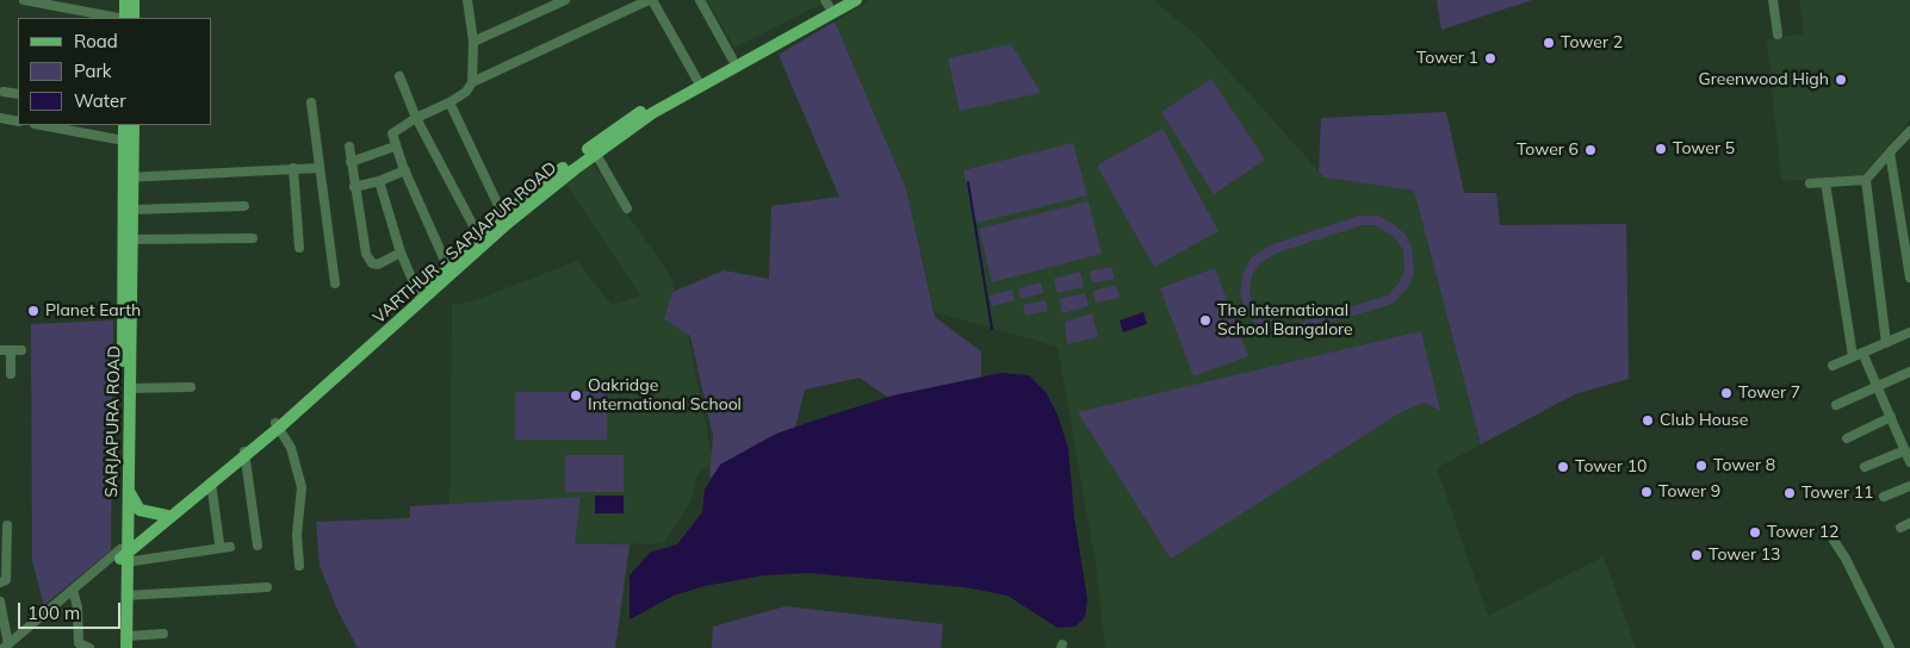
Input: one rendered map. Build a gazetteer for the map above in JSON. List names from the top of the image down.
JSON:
{
  "streets": {
    "main road": ["VARTHUR - SARJAPUR ROAD", "SARJAPURA ROAD"]
  },
  "crossings": [
    ["VARTHUR - SARJAPUR ROAD", "SARJAPURA ROAD"]
  ],
  "places": [
    "Tower 2",
    "Tower 1",
    "Greenwood High",
    "Tower 5",
    "Tower 6",
    "Planet Earth",
    "The International School Bangalore",
    "Tower 7",
    "Oakridge International School",
    "Club House",
    "Tower 8",
    "Tower 10",
    "Tower 9",
    "Tower 11",
    "Tower 12",
    "Tower 13"
  ],
  "legend": ["Road", "Park", "Water"],
  "scale_bar": "100 m"
}
